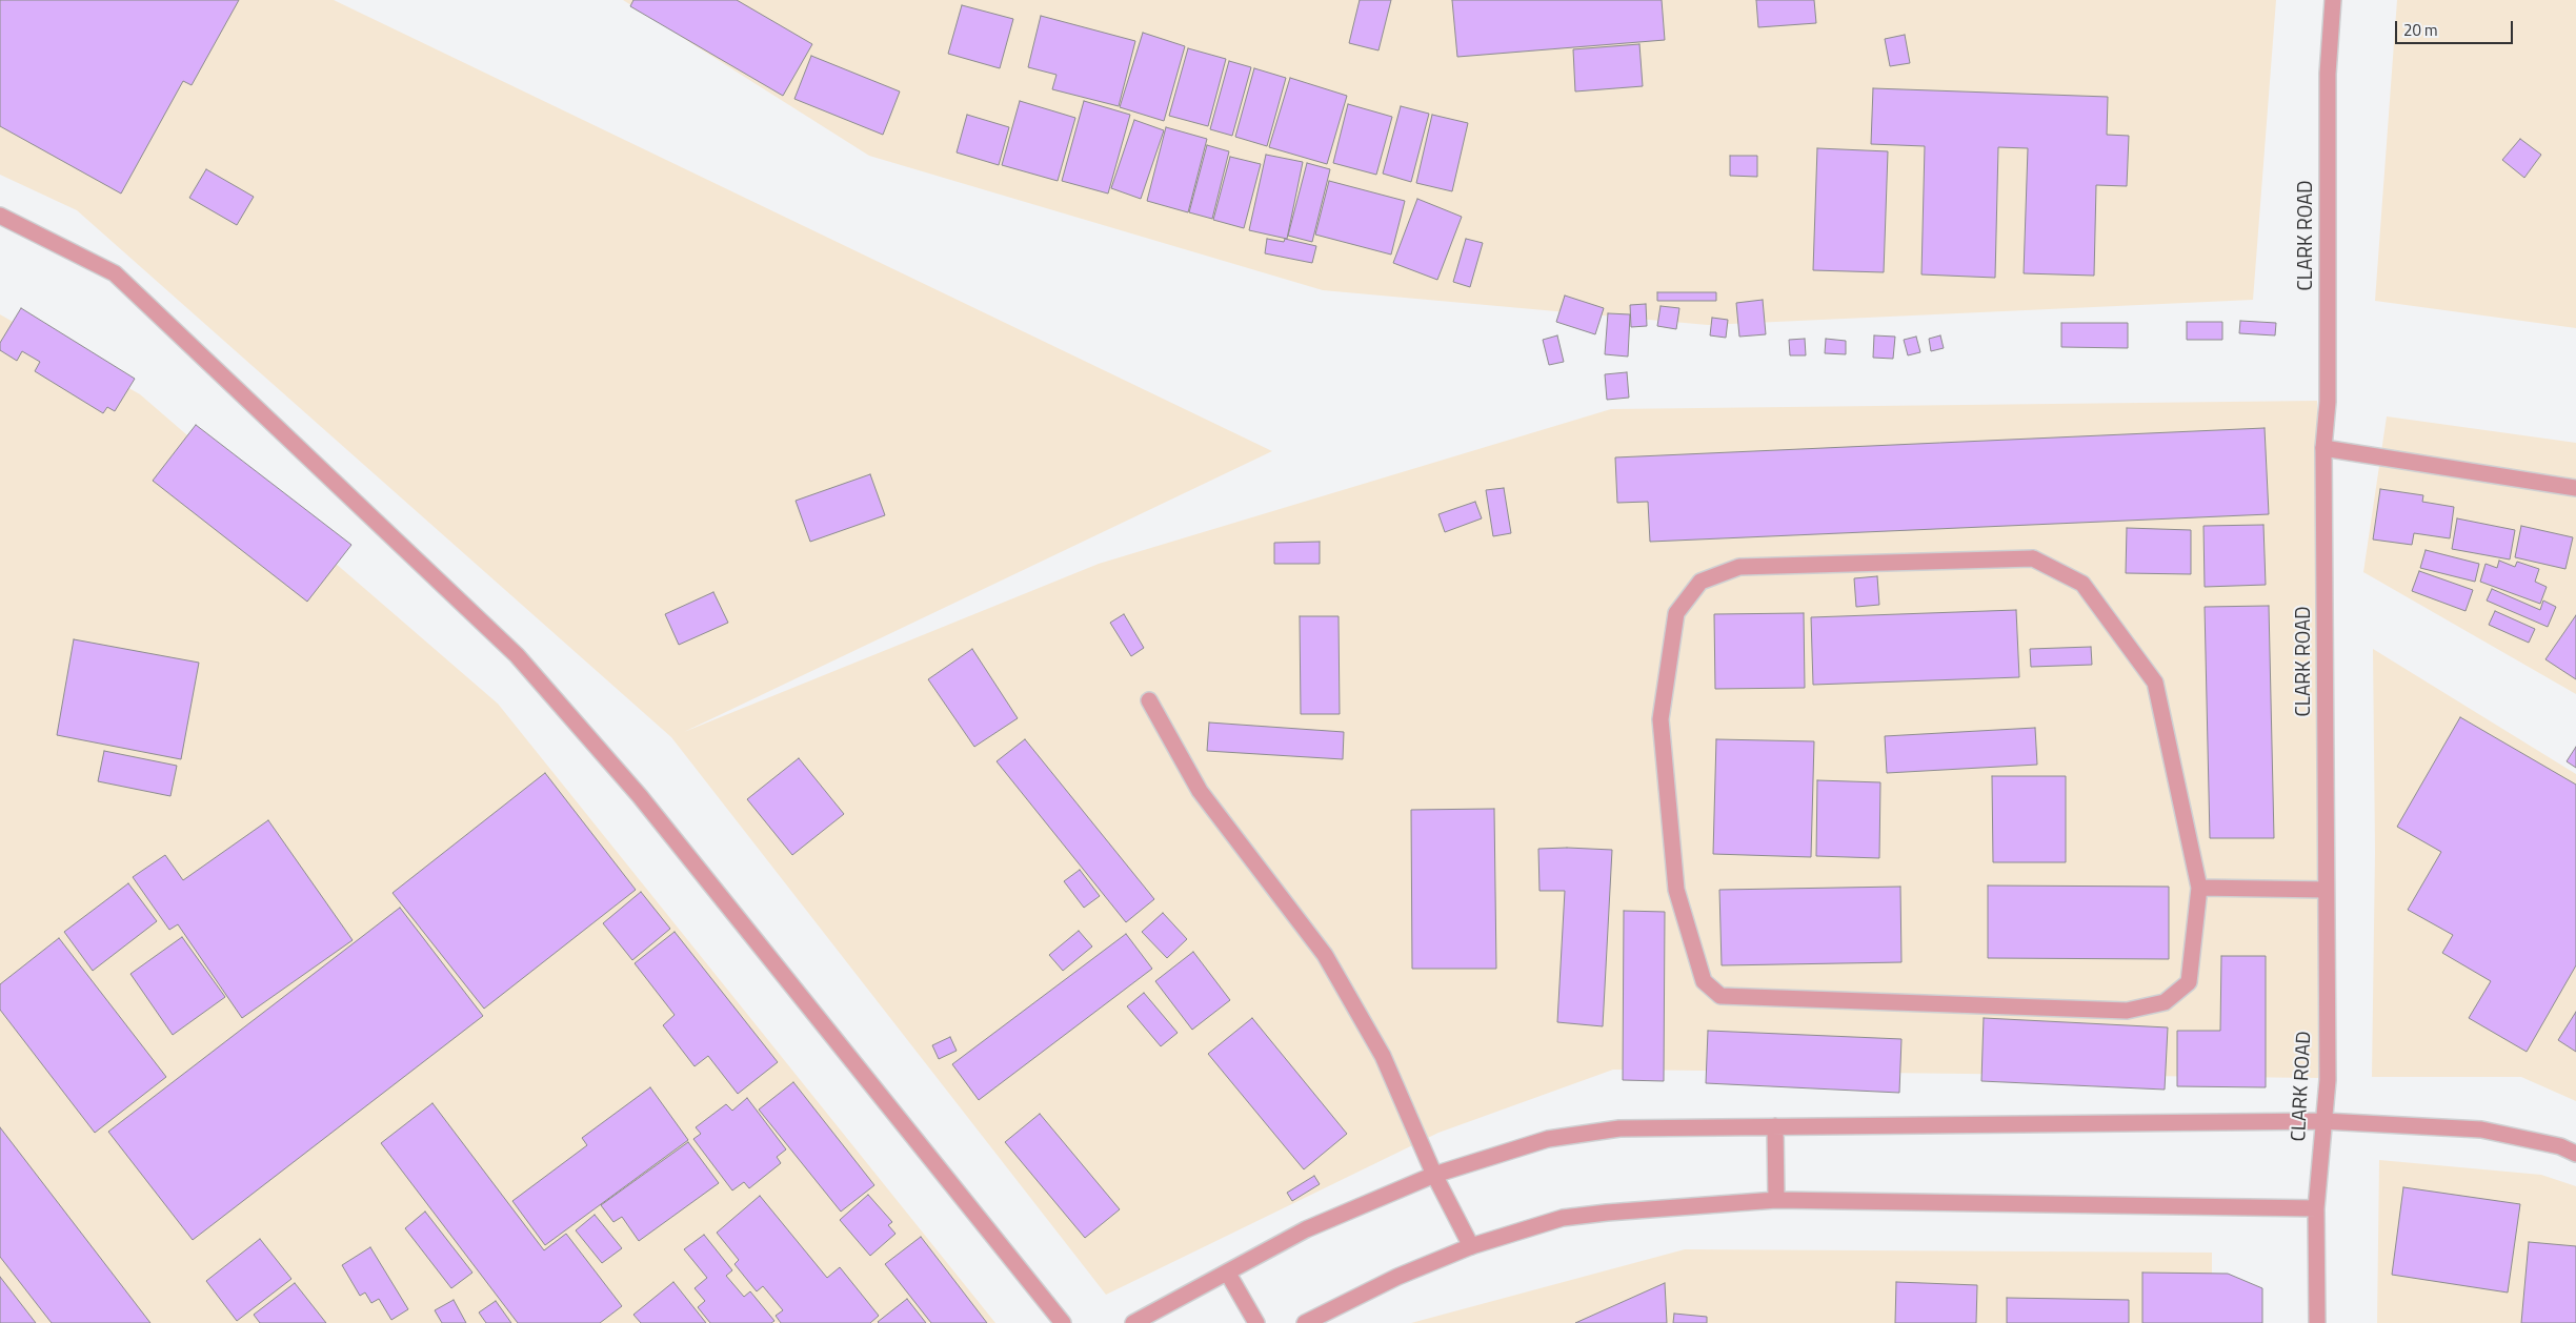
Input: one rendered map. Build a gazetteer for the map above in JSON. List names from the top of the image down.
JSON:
{
  "streets": {
    "street": ["CLARK ROAD"]
  },
  "scale_bar": "20 m"
}
